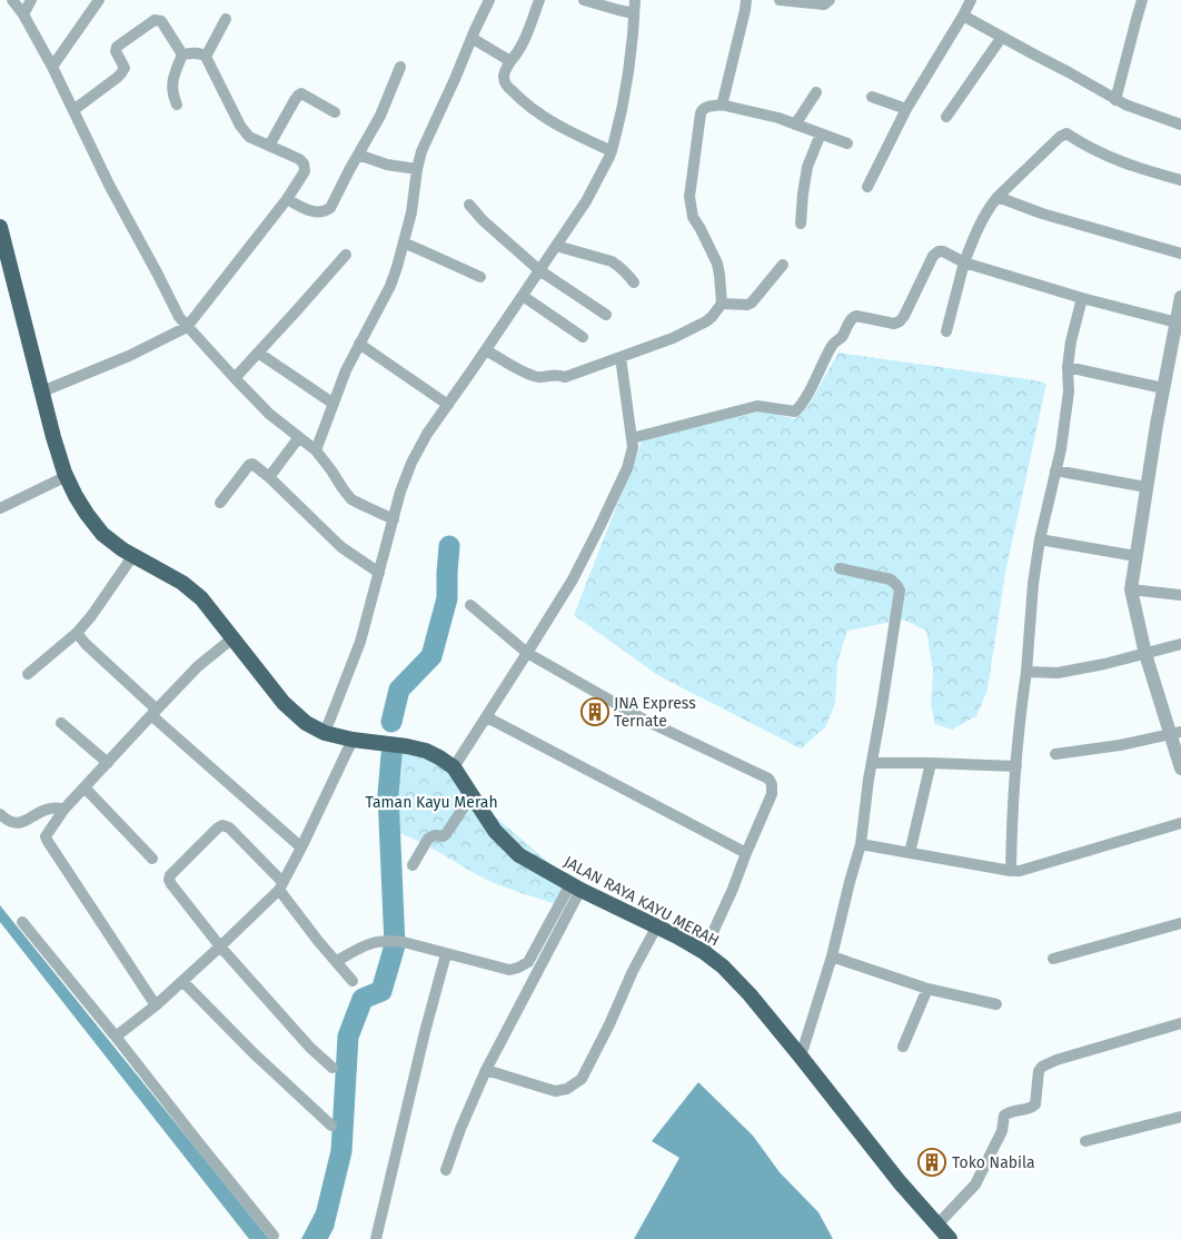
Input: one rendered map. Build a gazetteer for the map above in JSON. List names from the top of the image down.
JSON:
{
  "streets": {
    "highway": ["JALAN RAYA KAYU MERAH"]
  },
  "parks": ["Taman Kayu Merah"],
  "places": {
    "building": ["JNA Express Ternate", "Toko Nabila"]
  }
}
